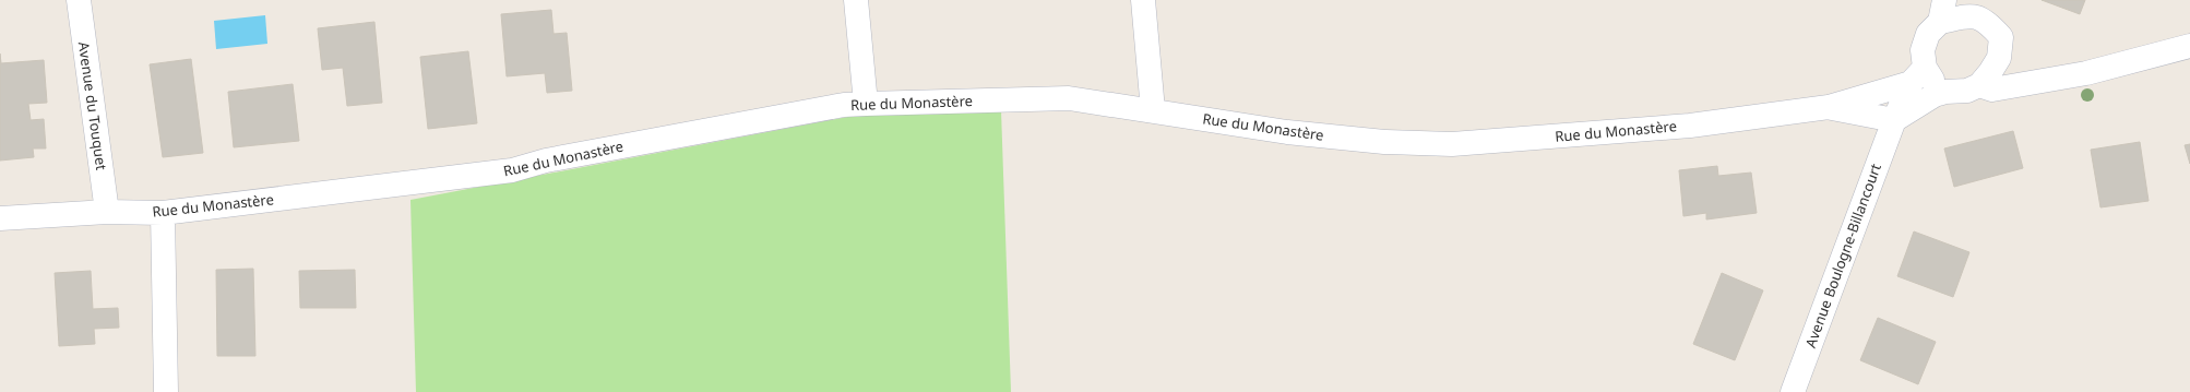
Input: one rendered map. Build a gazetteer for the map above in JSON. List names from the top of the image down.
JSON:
{
  "streets": {
    "street": ["Rue du Monastère", "Avenue du Touquet", "Avenue Boulogne-Billancourt"]
  },
  "crossings": [
    ["Rue du Monastère", "Avenue du Touquet"],
    ["Rue du Monastère", "Avenue Boulogne-Billancourt"]
  ]
}
